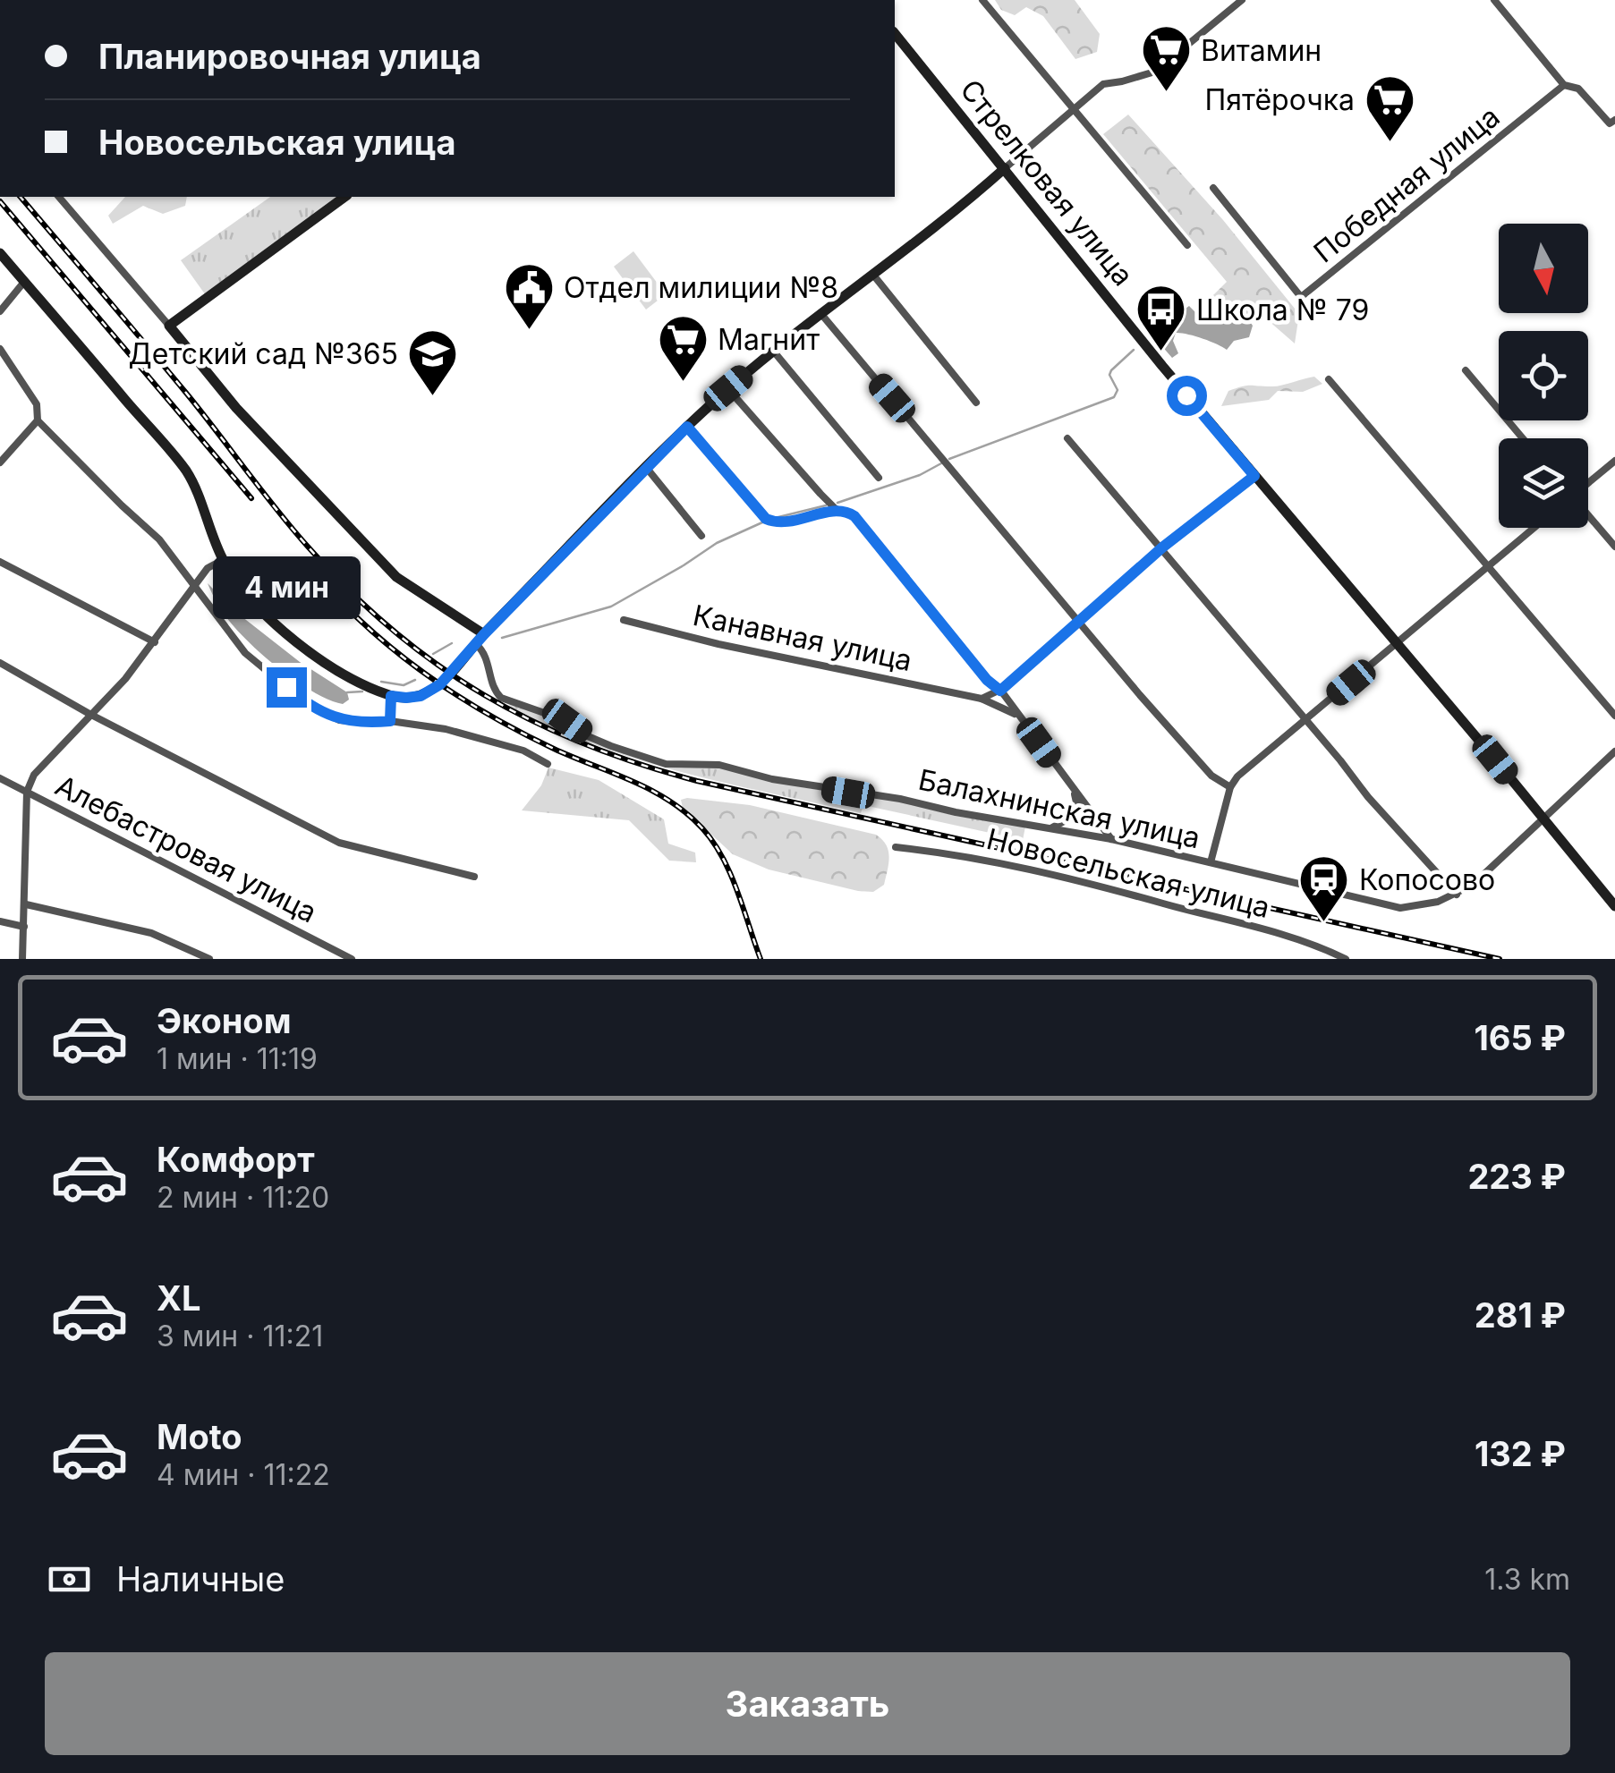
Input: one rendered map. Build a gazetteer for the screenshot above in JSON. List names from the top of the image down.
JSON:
{
  "streets": {
    "street": [
      "Стрелковая улица",
      "Победная улица",
      "Канавная улица",
      "Балахнинская улица",
      "Алебастровая улица",
      "Новосельская улица"
    ]
  },
  "crossings": [
    ["Стрелковая улица", "Балахнинская улица"]
  ],
  "places": {
    "supermarket": ["Витамин", "Пятёрочка", "Магнит"],
    "public building": ["Отдел милиции №8"],
    "bus stop": ["Школа № 79"],
    "school or university": ["Детский сад №365"],
    "station": ["Копосово"]
  },
  "north": "bottom",
  "page": {
    "banner": ["Планировочная улица", "Новосельская улица"],
    "bubble": "4 мин",
    "list": [
      {
        "name": "Эконом",
        "note": "1 мин · 11:19",
        "value": "165 ₽"
      },
      {
        "name": "Комфорт",
        "note": "2 мин · 11:20",
        "value": "223 ₽"
      },
      {
        "name": "XL",
        "note": "3 мин · 11:21",
        "value": "281 ₽"
      },
      {
        "name": "Moto",
        "note": "4 мин · 11:22",
        "value": "132 ₽"
      }
    ],
    "pay": ["Наличные", "1.3 km"],
    "buttons": "Заказать"
  }
}
